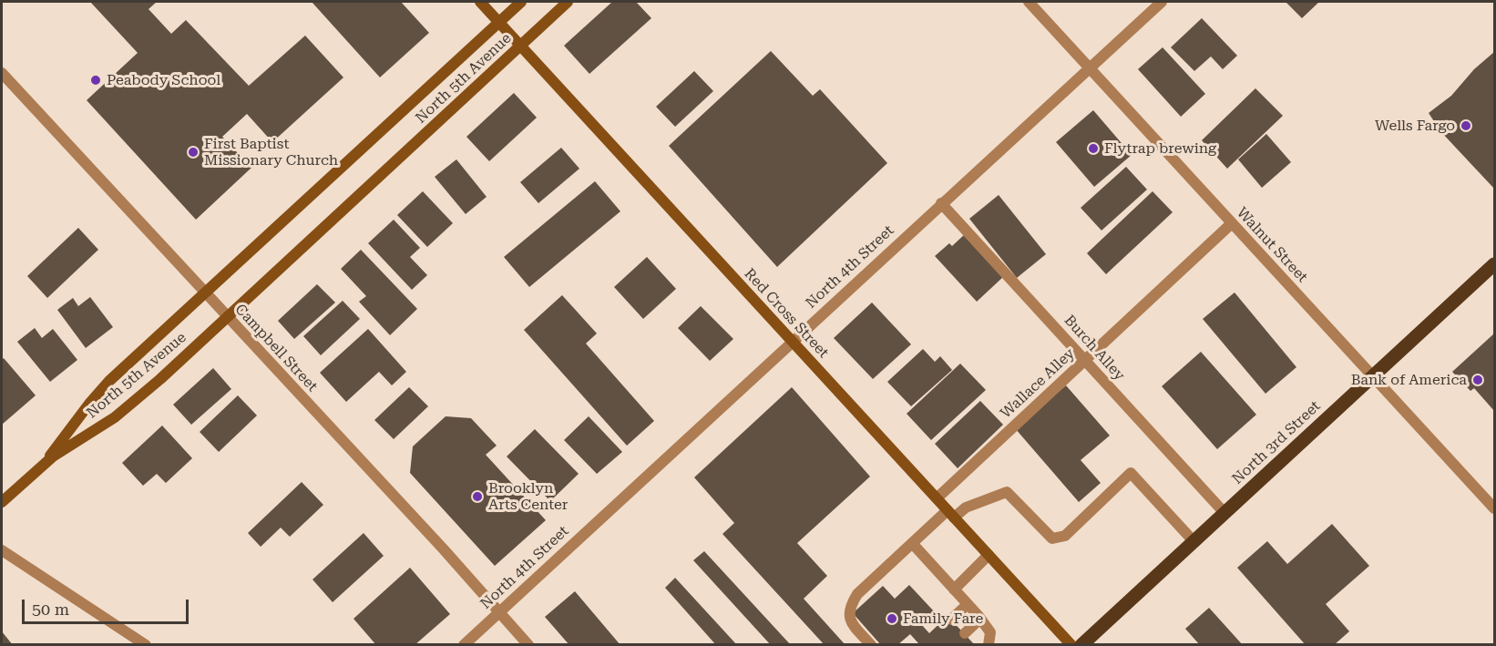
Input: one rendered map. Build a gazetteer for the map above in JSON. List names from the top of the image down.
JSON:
{
  "streets": {
    "main road": ["North 3rd Street"],
    "street": [
      "North 5th Avenue",
      "Walnut Street",
      "North 4th Street",
      "Red Cross Street",
      "Campbell Street",
      "Burch Alley",
      "Wallace Alley"
    ]
  },
  "crossings": [
    ["North 5th Avenue", "Red Cross Street"],
    ["North 5th Avenue", "Campbell Street"],
    ["Walnut Street", "North 4th Street"],
    ["Walnut Street", "Wallace Alley"],
    ["Walnut Street", "North 3rd Street"],
    ["North 4th Street", "Red Cross Street"],
    ["North 4th Street", "Campbell Street"],
    ["North 4th Street", "Burch Alley"],
    ["Red Cross Street", "Wallace Alley"],
    ["Burch Alley", "Wallace Alley"],
    ["Burch Alley", "North 3rd Street"]
  ],
  "places": [
    "Peabody School",
    "Wells Fargo",
    "Flytrap brewing",
    "First Baptist Missionary Church",
    "Bank of America",
    "Brooklyn Arts Center",
    "Family Fare"
  ],
  "scale_bar": "50 m"
}
